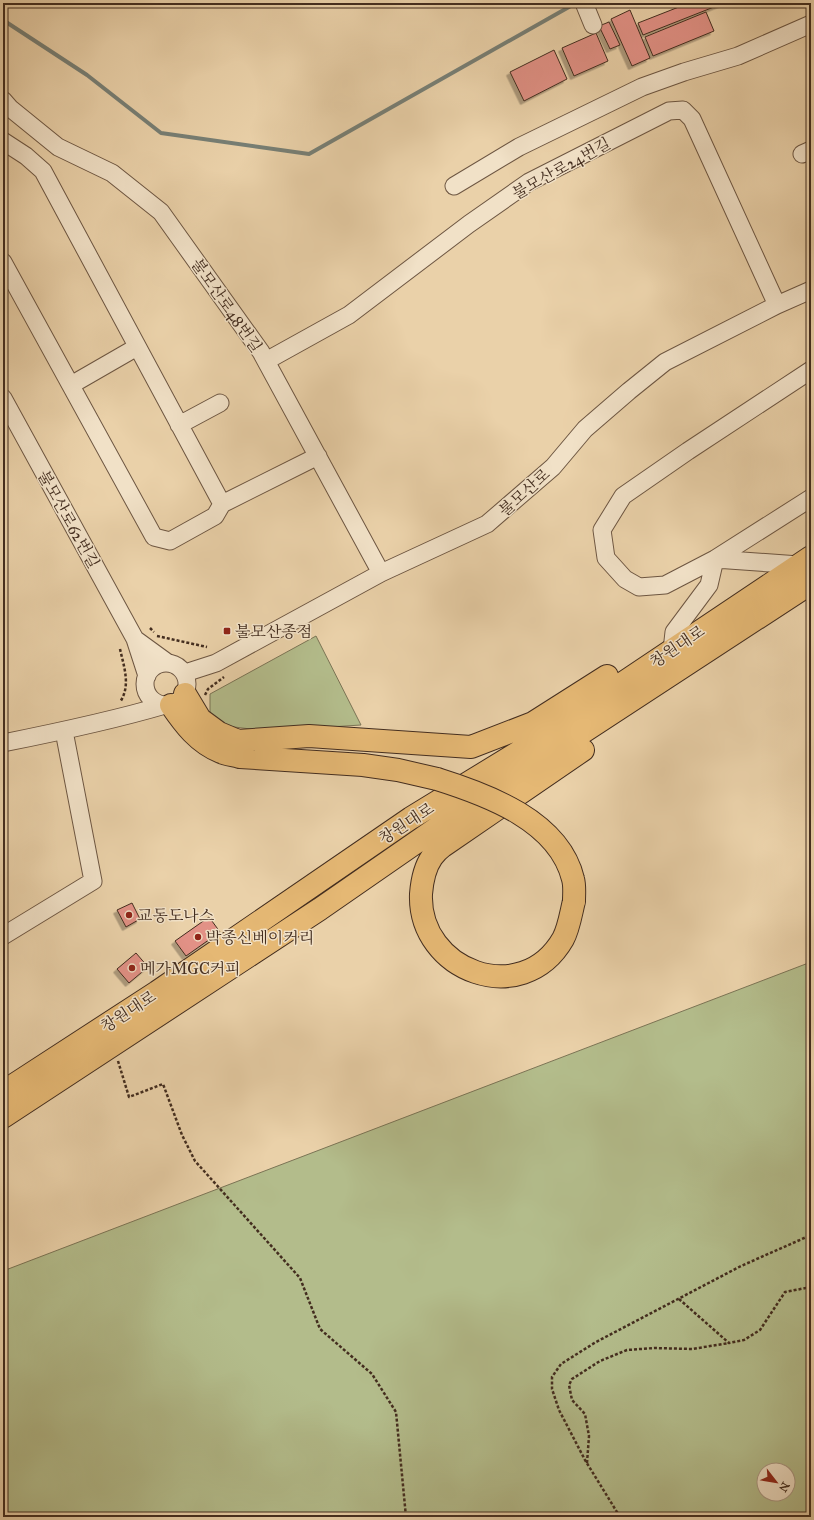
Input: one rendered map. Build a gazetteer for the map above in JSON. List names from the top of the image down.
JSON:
{
  "streets": {
    "main road": ["창원대로"],
    "street": [
      "불모산로24번길",
      "불모산로48번길",
      "불모산로",
      "불모산로62번길"
    ]
  },
  "crossings": [
    ["불모산로24번길", "불모산로48번길"],
    ["불모산로24번길", "불모산로"],
    ["불모산로48번길", "불모산로"]
  ],
  "places": {
    "transit": ["불모산종점"],
    "other": ["교동도나스", "박종신베이커리", "메가MGC커피"]
  },
  "north": "bottom right"
}
